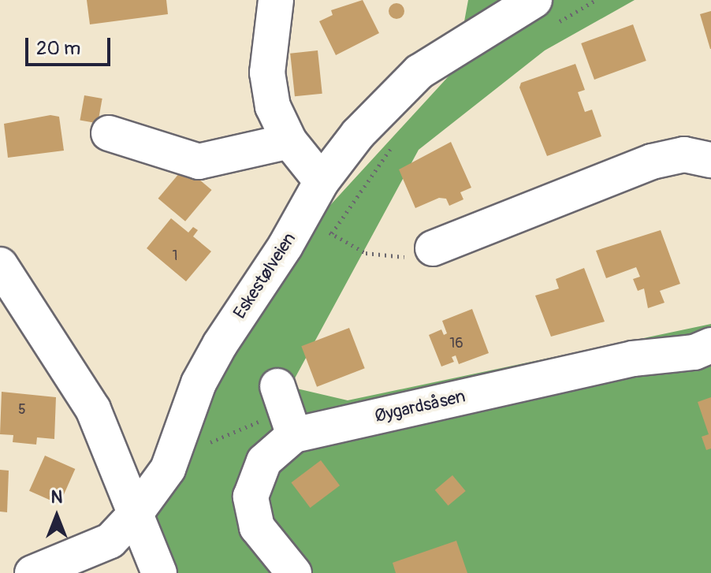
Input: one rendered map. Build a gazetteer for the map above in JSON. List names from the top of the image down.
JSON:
{
  "streets": {
    "street": ["Eskestølveien", "Øygardsåsen"]
  },
  "house_numbers": ["1", "16", "5"],
  "scale_bar": "20 m",
  "north": "top"
}
